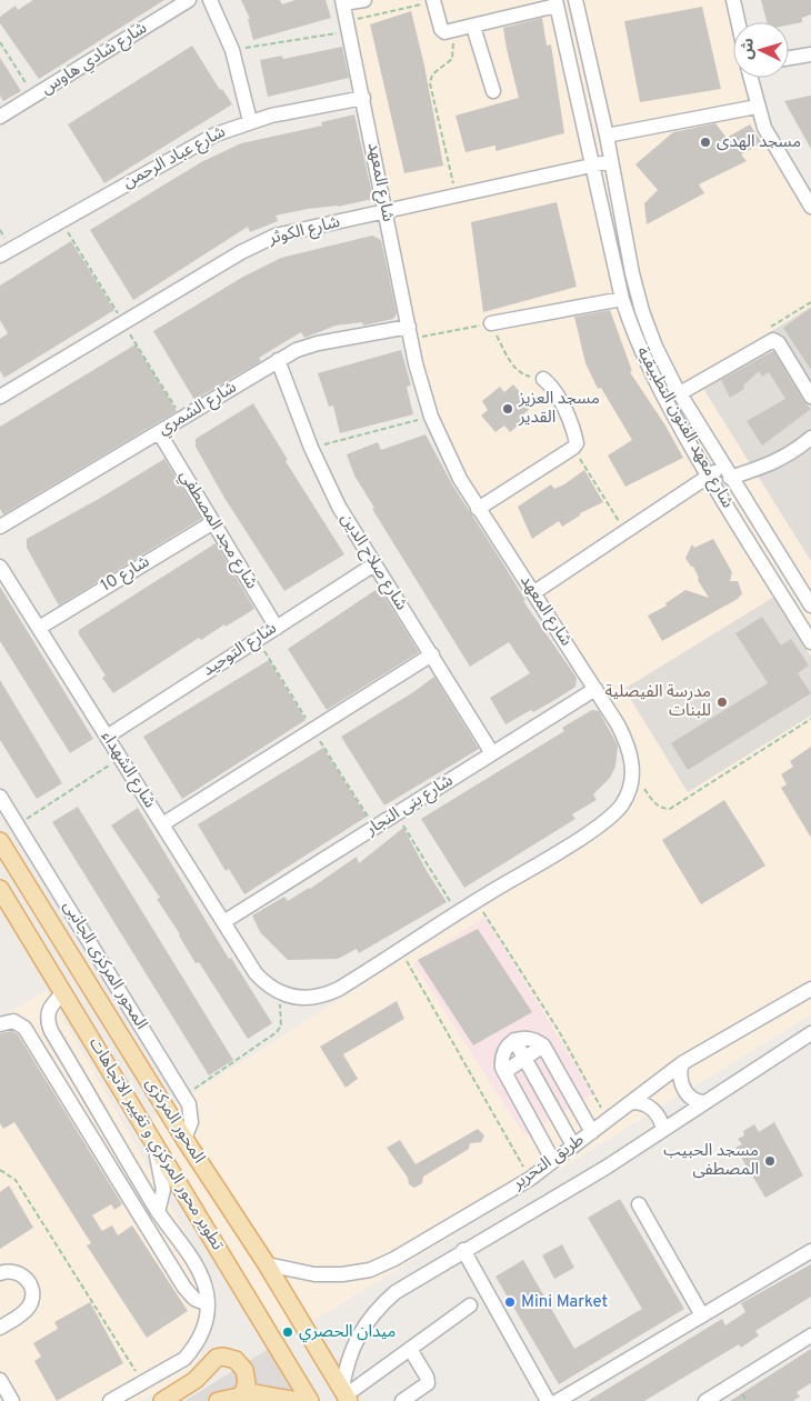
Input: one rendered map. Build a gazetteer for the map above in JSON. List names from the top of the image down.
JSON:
{
  "streets": {
    "main road": ["المحور المركزى", "تطوير محور المركزي و تغيير الاتجاهات"],
    "street": [
      "شارع شادي هاوس",
      "شارع عباد الرحمن",
      "شارع المعهد",
      "شارع الكوثر",
      "شارع الشمري",
      "شارع معهد الفنون التطبيقية",
      "شارع مجد المصطفي",
      "شارع صلاح الدين",
      "شارع 10",
      "شارع التوحيد",
      "شارع الشهداء",
      "شارع بنى النجار",
      "المحور المركزى الجانبى",
      "طريق التحرير"
    ]
  },
  "crossings": [
    ["شارع عباد الرحمن", "شارع المعهد"],
    ["شارع المعهد", "شارع الكوثر"],
    ["شارع المعهد", "شارع الشمري"],
    ["شارع المعهد", "شارع الشهداء"],
    ["شارع المعهد", "شارع بنى النجار"],
    ["شارع الكوثر", "شارع معهد الفنون التطبيقية"],
    ["شارع الشمري", "شارع مجد المصطفي"],
    ["شارع الشمري", "شارع صلاح الدين"],
    ["شارع مجد المصطفي", "شارع 10"],
    ["شارع مجد المصطفي", "شارع التوحيد"],
    ["شارع صلاح الدين", "شارع التوحيد"],
    ["شارع صلاح الدين", "شارع بنى النجار"],
    ["شارع 10", "شارع الشهداء"],
    ["شارع التوحيد", "شارع الشهداء"],
    ["شارع الشهداء", "شارع بنى النجار"],
    ["المحور المركزى الجانبى", "المحور المركزى"],
    ["المحور المركزى", "طريق التحرير"]
  ],
  "places": [
    "مسجد الهدى",
    "مسجد العزيز القدير",
    "مدرسة الفيصلية للبنات",
    "مسجد الحبيب المصطفى",
    "Mini Market",
    "ميدان الحصري"
  ],
  "north": "left"
}
